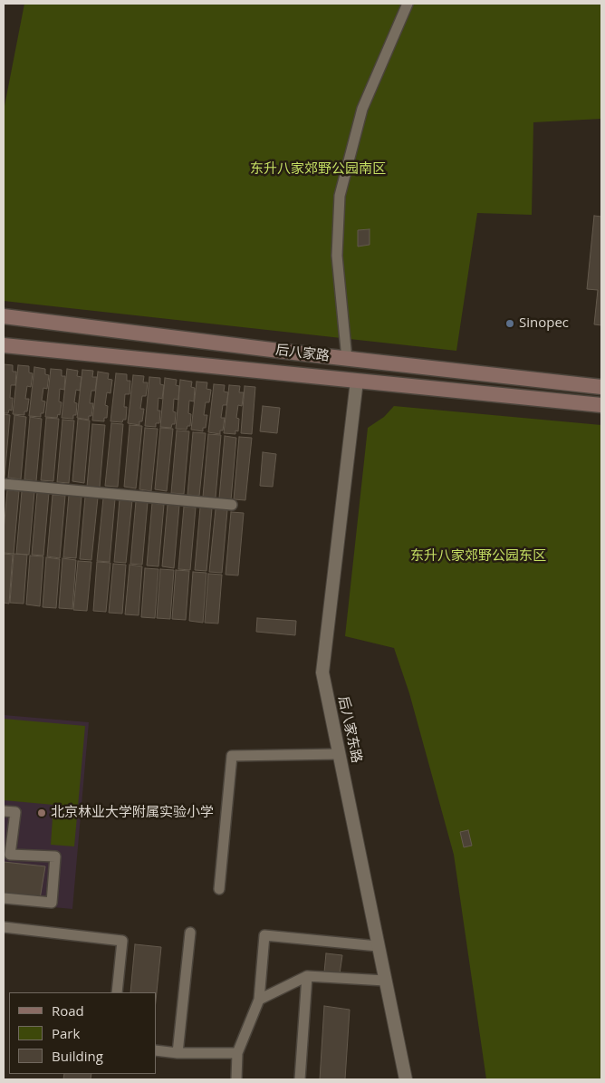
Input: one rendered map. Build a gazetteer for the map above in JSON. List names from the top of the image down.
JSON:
{
  "streets": {
    "main road": ["后八家路"],
    "street": ["后八家东路"]
  },
  "crossings": [
    ["后八家路", "后八家东路"]
  ],
  "parks": ["东升八家郊野公园南区", "东升八家郊野公园东区"],
  "places": ["Sinopec", "北京林业大学附属实验小学"],
  "legend": ["Road", "Park", "Building"]
}
